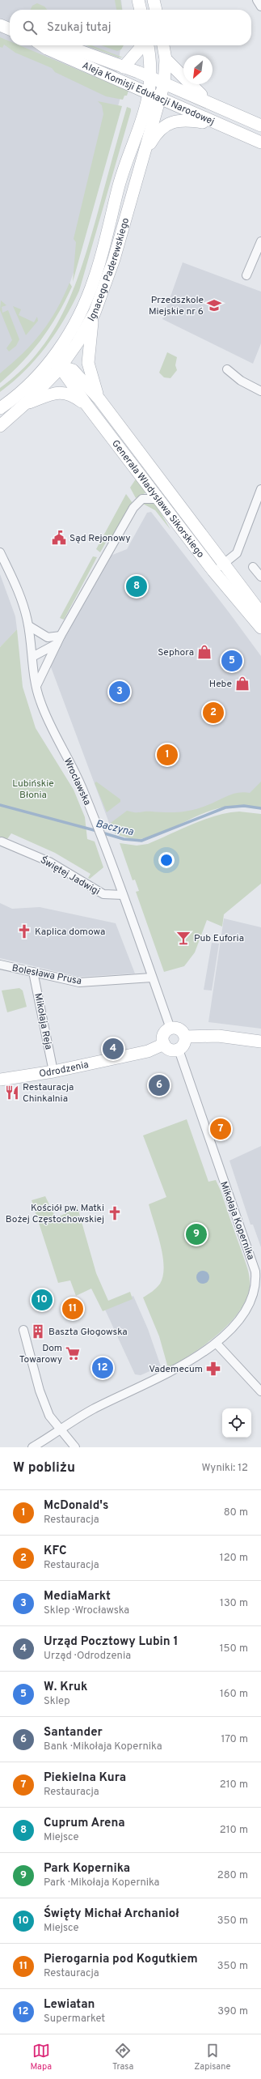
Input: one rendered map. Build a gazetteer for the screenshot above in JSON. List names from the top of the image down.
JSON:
{
  "streets": {
    "street": [
      "Aleja Komisji Edukacji Narodowej",
      "Ignacego Paderewskiego",
      "Generała Władysława Sikorskiego",
      "Wrocławska",
      "Świętej Jadwigi",
      "Bolesława Prusa",
      "Mikołaja Reja",
      "Odrodzenia",
      "Mikołaja Kopernika"
    ]
  },
  "crossings": [
    ["Aleja Komisji Edukacji Narodowej", "Ignacego Paderewskiego"],
    ["Ignacego Paderewskiego", "Generała Władysława Sikorskiego"],
    ["Wrocławska", "Świętej Jadwigi"],
    ["Wrocławska", "Bolesława Prusa"],
    ["Wrocławska", "Odrodzenia"],
    ["Wrocławska", "Mikołaja Kopernika"],
    ["Bolesława Prusa", "Mikołaja Reja"],
    ["Mikołaja Reja", "Odrodzenia"],
    ["Odrodzenia", "Mikołaja Kopernika"]
  ],
  "water": ["Baczyna"],
  "parks": ["Lubińskie Błonia"],
  "places": {
    "school or university": ["Przedszkole Miejskie nr 6"],
    "public building": ["Sąd Rejonowy"],
    "shop": ["Sephora", "Hebe"],
    "church": ["Kaplica domowa", "Kościół pw. Matki Bożej Częstochowskiej"],
    "bar": ["Pub Euforia"],
    "restaurant": ["Restauracja Chinkalnia"],
    "building": ["Baszta Głogowska"],
    "supermarket": ["Dom Towarowy"],
    "pharmacy": ["Vademecum"]
  },
  "north": "bottom left",
  "page": {
    "search": "Szukaj tutaj",
    "pins": [
      "8",
      "5",
      "3",
      "2",
      "1",
      "4",
      "6",
      "7",
      "9",
      "10",
      "11",
      "12"
    ],
    "heading": ["W pobliżu", "Wyniki: 12"],
    "list": [
      {
        "mark": "1",
        "name": "McDonald's",
        "note": "Restauracja",
        "value": "80 m"
      },
      {
        "mark": "2",
        "name": "KFC",
        "note": "Restauracja",
        "value": "120 m"
      },
      {
        "mark": "3",
        "name": "MediaMarkt",
        "note": "Sklep · Wrocławska",
        "value": "130 m"
      },
      {
        "mark": "4",
        "name": "Urząd Pocztowy Lubin 1",
        "note": "Urząd · Odrodzenia",
        "value": "150 m"
      },
      {
        "mark": "5",
        "name": "W. Kruk",
        "note": "Sklep",
        "value": "160 m"
      },
      {
        "mark": "6",
        "name": "Santander",
        "note": "Bank · Mikołaja Kopernika",
        "value": "170 m"
      },
      {
        "mark": "7",
        "name": "Piekielna Kura",
        "note": "Restauracja",
        "value": "210 m"
      },
      {
        "mark": "8",
        "name": "Cuprum Arena",
        "note": "Miejsce",
        "value": "210 m"
      },
      {
        "mark": "9",
        "name": "Park Kopernika",
        "note": "Park · Mikołaja Kopernika",
        "value": "280 m"
      },
      {
        "mark": "10",
        "name": "Święty Michał Archanioł",
        "note": "Miejsce",
        "value": "350 m"
      },
      {
        "mark": "11",
        "name": "Pierogarnia pod Kogutkiem",
        "note": "Restauracja",
        "value": "350 m"
      },
      {
        "mark": "12",
        "name": "Lewiatan",
        "note": "Supermarket",
        "value": "390 m"
      }
    ],
    "nav": ["Mapa", "Trasa", "Zapisane"]
  }
}
